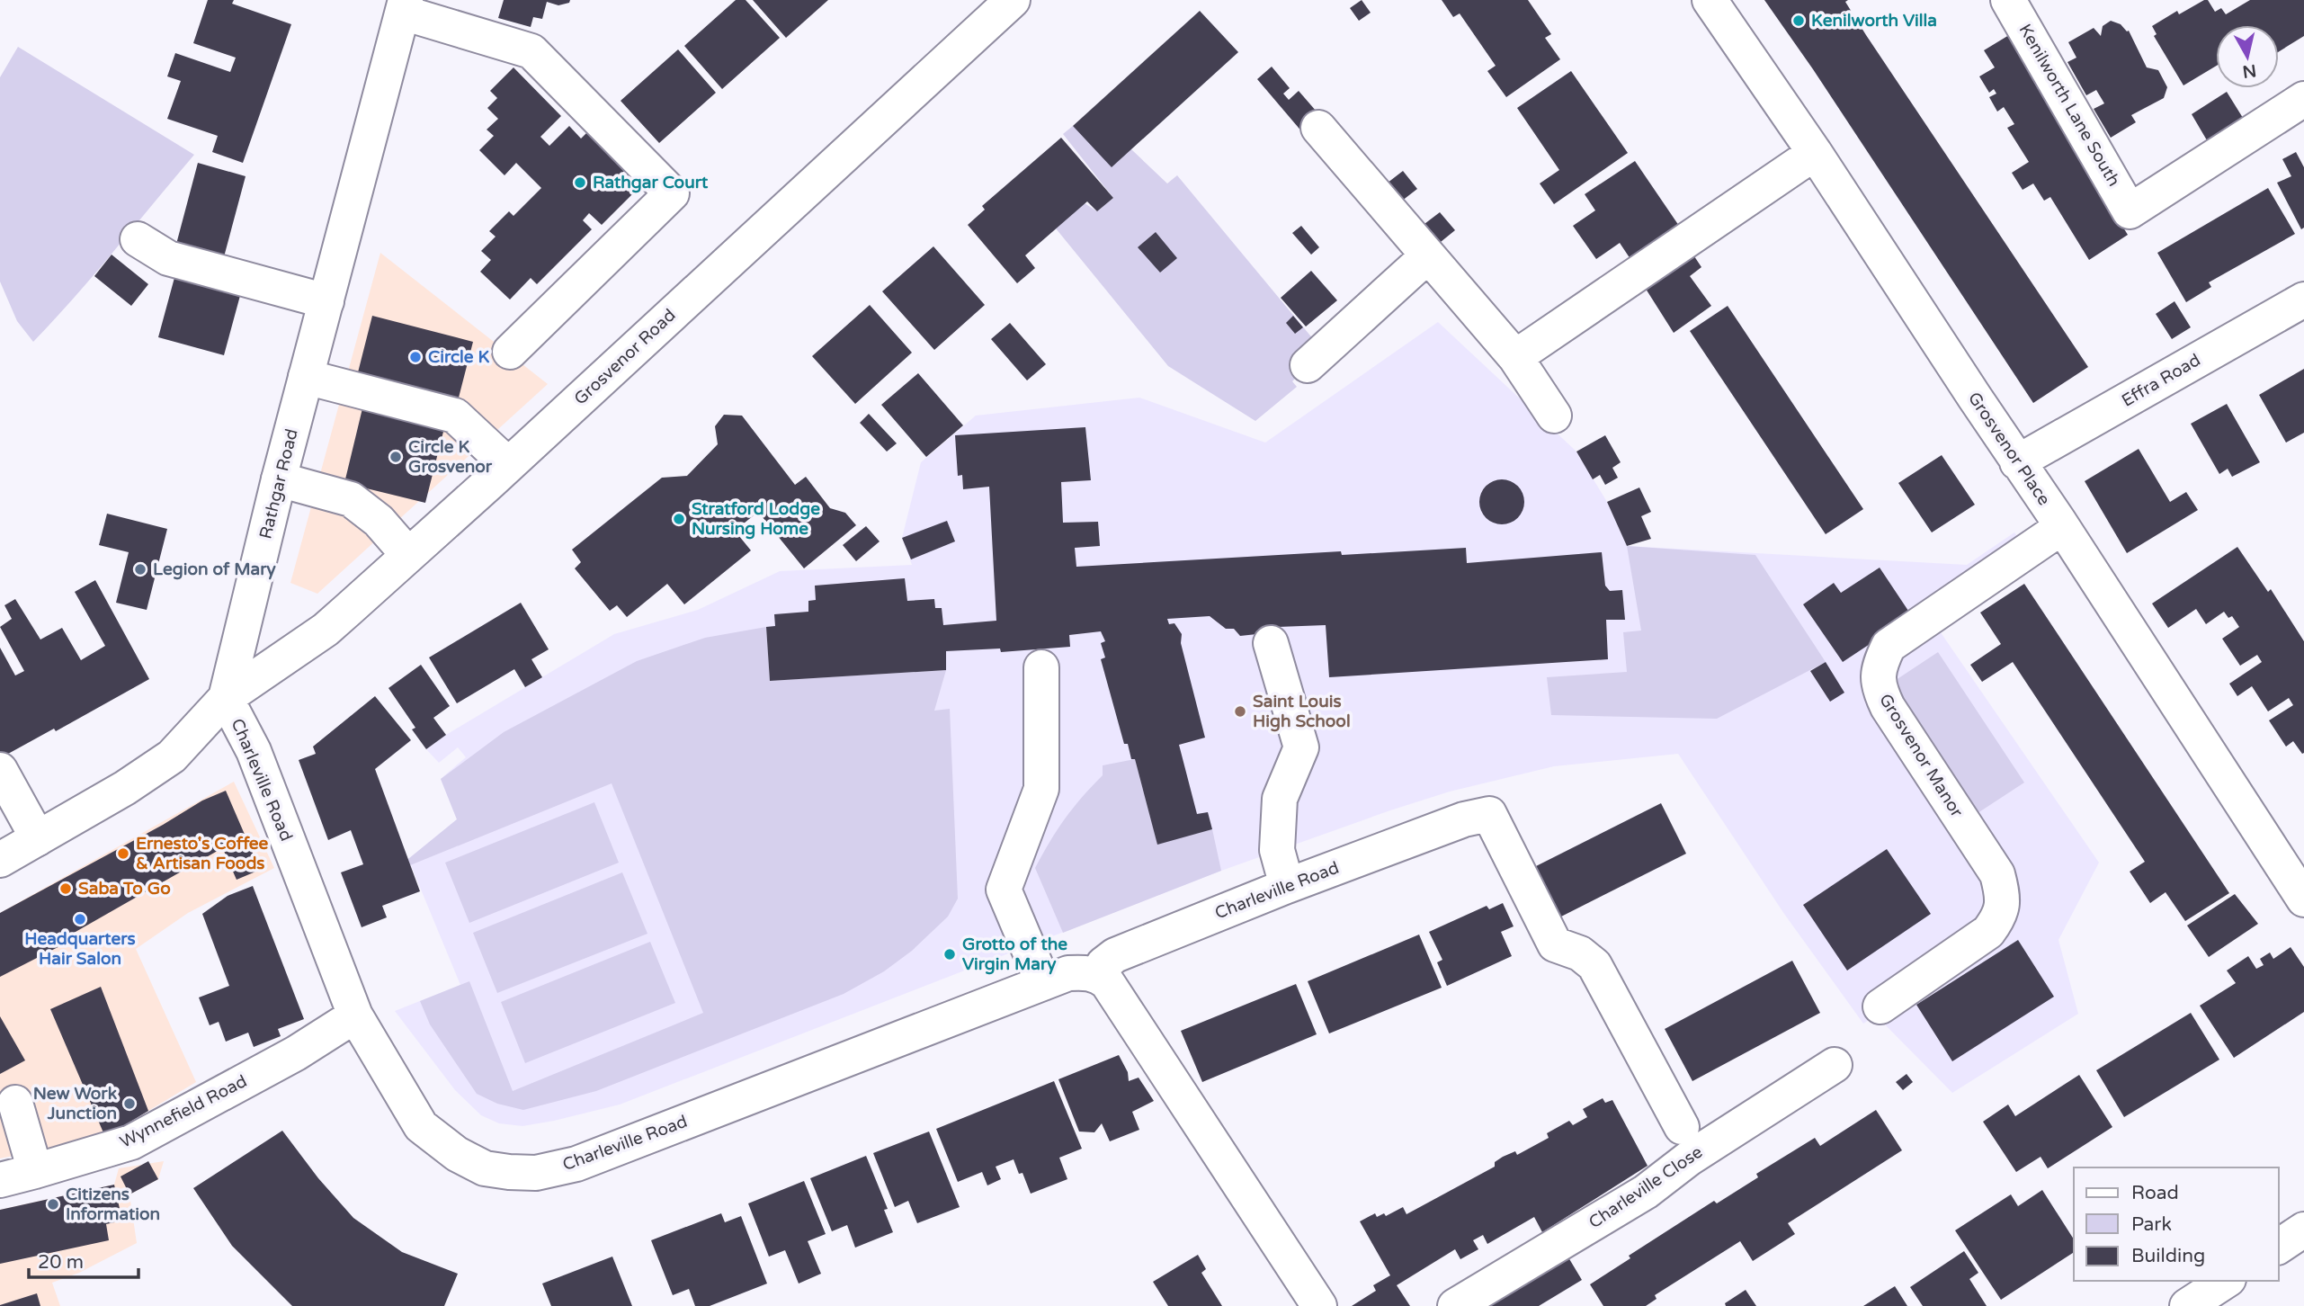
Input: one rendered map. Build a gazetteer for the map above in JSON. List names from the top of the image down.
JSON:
{
  "streets": {
    "street": [
      "Kenilworth Lane South",
      "Grosvenor Road",
      "Effra Road",
      "Grosvenor Place",
      "Rathgar Road",
      "Grosvenor Manor",
      "Charleville Road",
      "Wynnefield Road",
      "Charleville Close"
    ]
  },
  "crossings": [
    ["Grosvenor Road", "Rathgar Road"],
    ["Grosvenor Road", "Charleville Road"],
    ["Effra Road", "Grosvenor Place"],
    ["Grosvenor Place", "Grosvenor Manor"],
    ["Rathgar Road", "Charleville Road"],
    ["Charleville Road", "Wynnefield Road"]
  ],
  "places": [
    "Kenilworth Villa",
    "Rathgar Court",
    "Circle K",
    "Circle K Grosvenor",
    "Stratford Lodge Nursing Home",
    "Legion of Mary",
    "Saint Louis High School",
    "Ernesto's Coffee & Artisan Foods",
    "Saba To Go",
    "Headquarters Hair Salon",
    "Grotto of the Virgin Mary",
    "New Work Junction",
    "Citizens Information"
  ],
  "legend": ["Road", "Park", "Building"],
  "scale_bar": "20 m",
  "north": "bottom"
}
